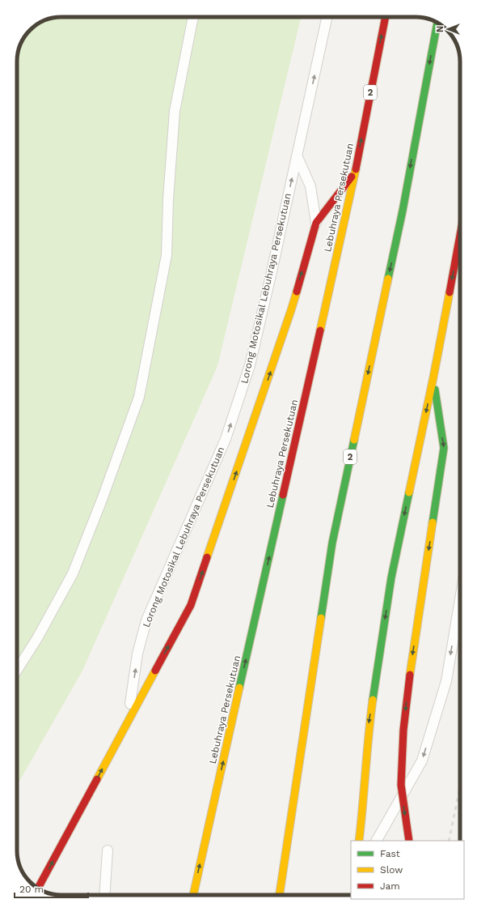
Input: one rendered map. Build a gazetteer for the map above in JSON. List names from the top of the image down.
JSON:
{
  "streets": {
    "highway": ["2", "Lebuhraya Persekutuan"],
    "lane": ["Lorong Motosikal Lebuhraya Persekutuan"]
  },
  "one_way": ["Lorong Motosikal Lebuhraya Persekutuan"],
  "legend": ["Fast", "Slow", "Jam"],
  "scale_bar": "20 m",
  "north": "left"
}
